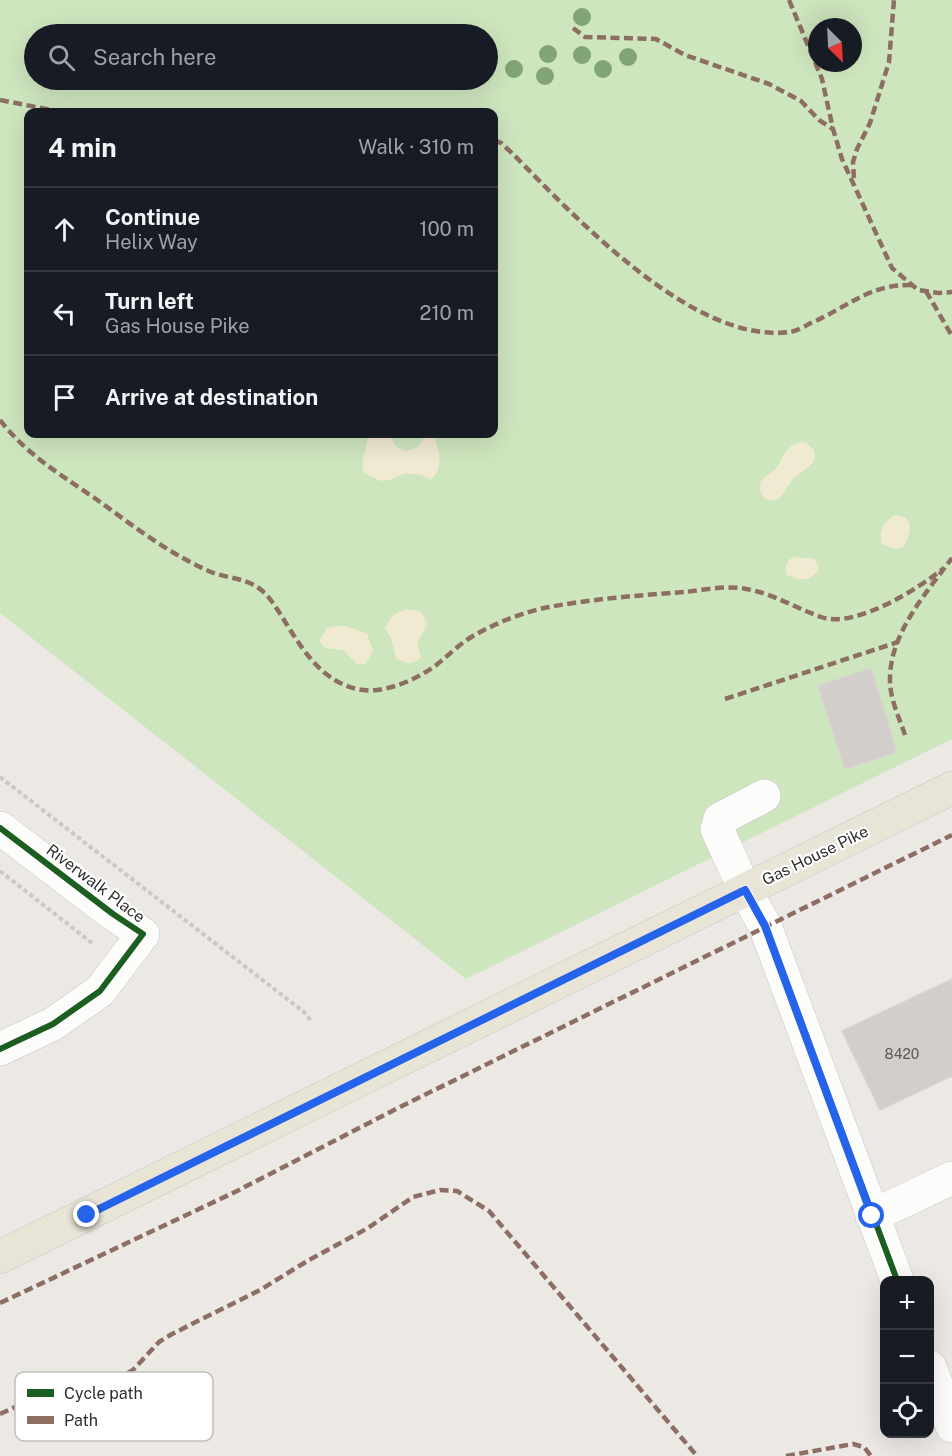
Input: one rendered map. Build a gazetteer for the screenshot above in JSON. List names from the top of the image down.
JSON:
{
  "streets": {
    "main road": ["Gas House Pike"],
    "street": ["Riverwalk Place"]
  },
  "house_numbers": ["8420"],
  "legend": ["Cycle path", "Path"],
  "north": "bottom right",
  "page": {
    "search": "Search here",
    "heading": ["4 min", "Walk · 310 m"],
    "list": [
      ["Continue", "Helix Way", "100 m"],
      ["Turn left", "Gas House Pike", "210 m"],
      "Arrive at destination"
    ],
    "map_buttons": ["+", "−"]
  }
}
